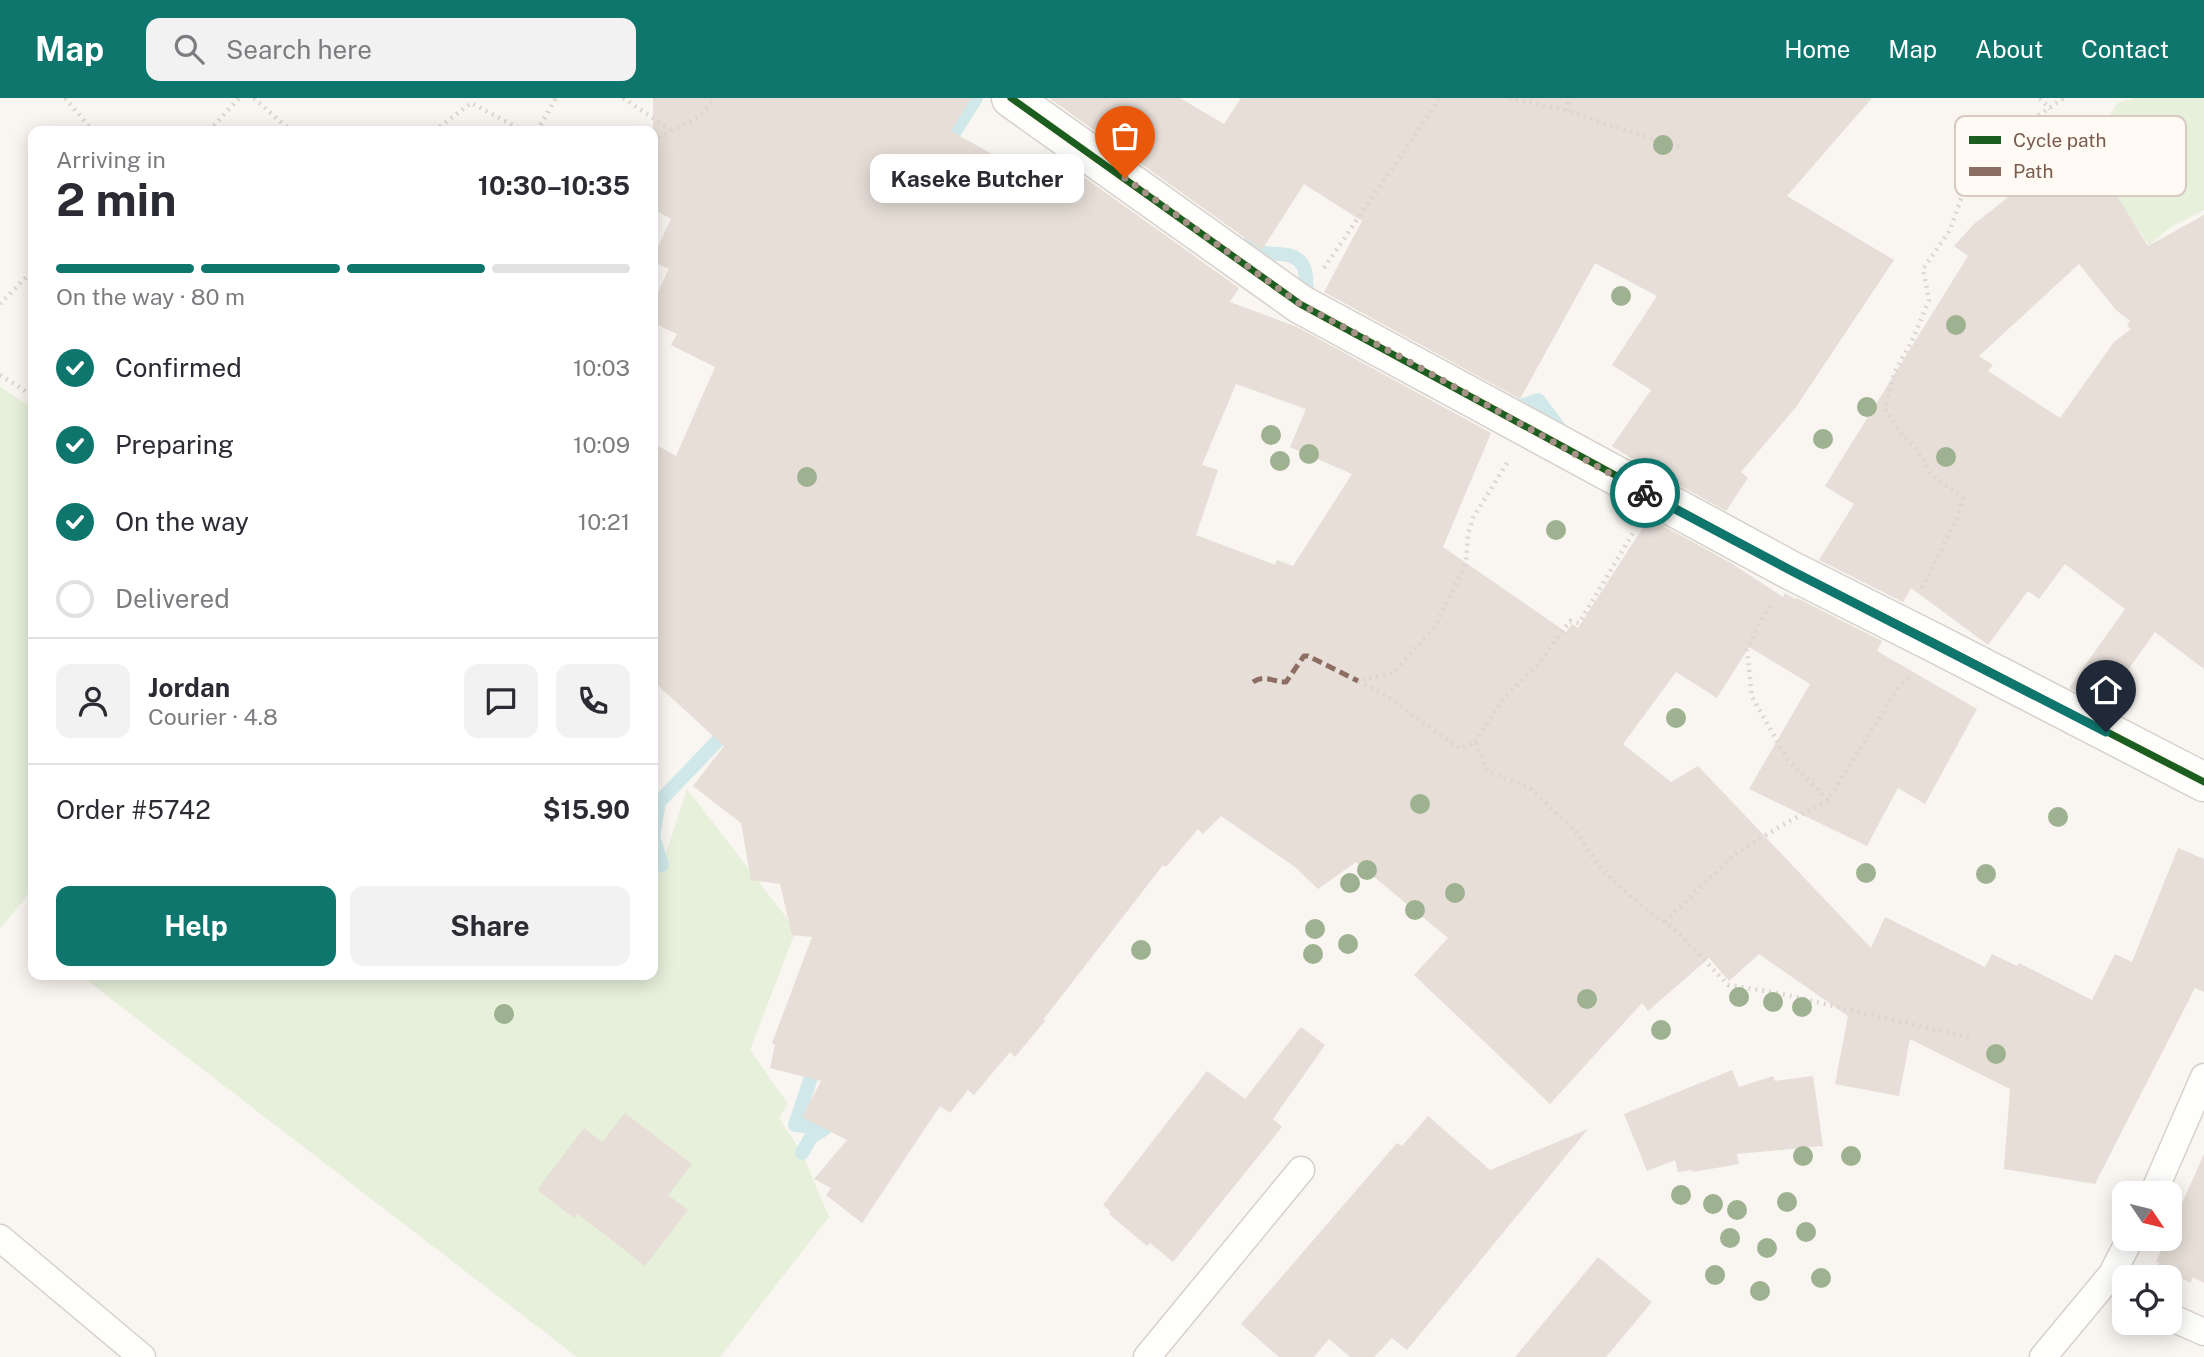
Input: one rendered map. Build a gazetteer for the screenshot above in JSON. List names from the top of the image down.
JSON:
{
  "places": ["Kaseke Butcher"],
  "legend": ["Cycle path", "Path"],
  "north": "bottom right",
  "page": {
    "header": "Map",
    "search": "Search here",
    "nav": [
      "Home",
      "Map",
      "About",
      "Contact"
    ],
    "heading": ["2 min", "Arriving in", "10:30–10:35"],
    "panel": [
      "Jordan",
      "Courier · 4.8",
      "Order #5742",
      "$15.90"
    ],
    "bubble": "Kaseke Butcher",
    "bar": "On the way · 80 m",
    "list": [
      ["Confirmed", "10:03"],
      ["Preparing", "10:09"],
      ["On the way", "10:21"],
      "Delivered"
    ],
    "buttons": ["Help", "Share"]
  }
}
